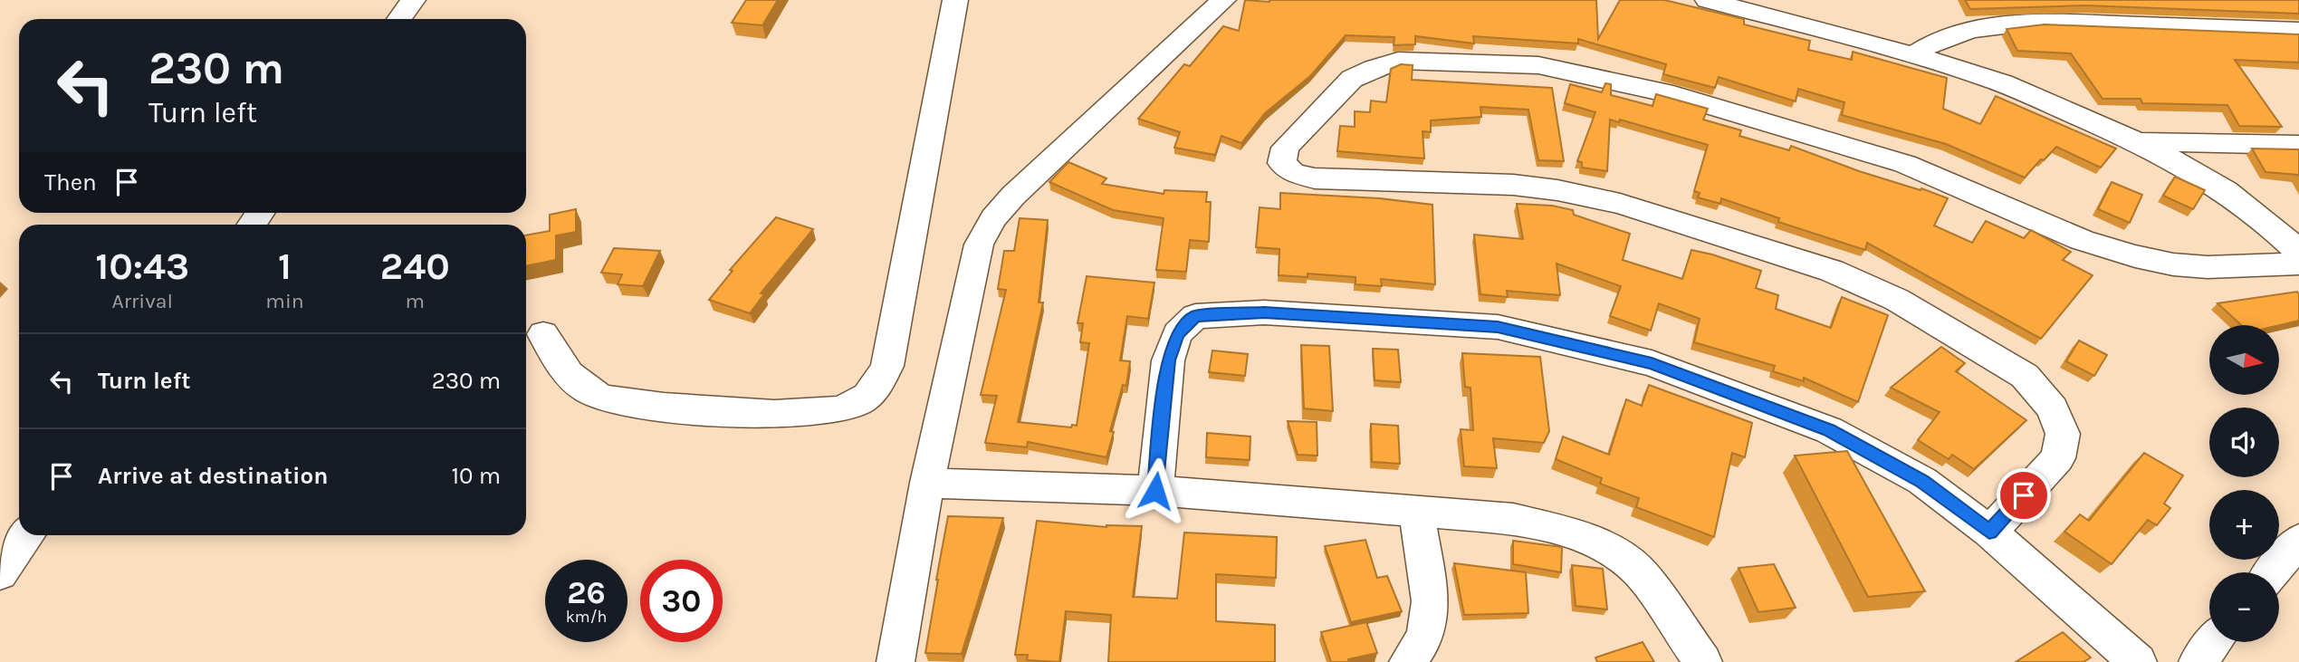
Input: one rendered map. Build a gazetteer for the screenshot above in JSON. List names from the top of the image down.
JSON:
{
  "north": "right",
  "page": {
    "turn": ["230 m", "Turn left"],
    "then": "Then",
    "eta": [
      "10:43",
      "Arrival",
      "1",
      "min",
      "240",
      "m"
    ],
    "map_buttons": ["+", "−"],
    "list": [
      {
        "name": "Turn left",
        "value": "230 m"
      },
      {
        "name": "Arrive at destination",
        "value": "10 m"
      }
    ],
    "speed": "26 km/h",
    "limit": "30"
  }
}
